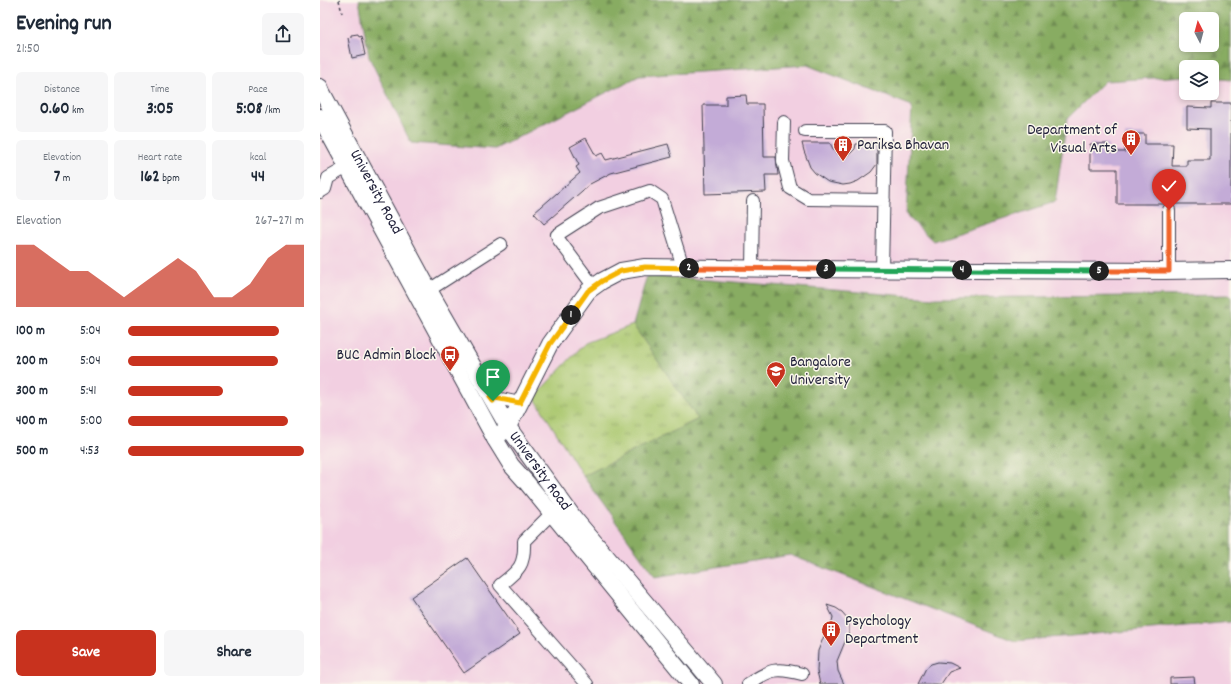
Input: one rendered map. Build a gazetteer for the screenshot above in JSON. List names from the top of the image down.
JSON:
{
  "streets": {
    "main road": ["University Road"]
  },
  "places": {
    "building": ["Department of Visual Arts", "Pariksa Bhavan", "Psychology Department"],
    "bus stop": ["BUC Admin Block"],
    "school or university": ["Bangalore University"]
  },
  "north": "top",
  "page": {
    "heading": ["Evening run", "21:50"],
    "stats": [
      ["Distance", "0.60 km"],
      ["Time", "3:05"],
      ["Pace", "5:08 /km"],
      ["Elevation", "7 m"],
      ["Heart rate", "162 bpm"],
      ["kcal", "44"]
    ],
    "chart": ["Elevation", "267–271 m"],
    "pins": [
      "2",
      "3",
      "4",
      "5",
      "1"
    ],
    "list": [
      {
        "name": "100 m",
        "note": "5:04"
      },
      {
        "name": "200 m",
        "note": "5:04"
      },
      {
        "name": "300 m",
        "note": "5:41"
      },
      {
        "name": "400 m",
        "note": "5:00"
      },
      {
        "name": "500 m",
        "note": "4:53"
      }
    ],
    "buttons": ["Save", "Share"]
  }
}
